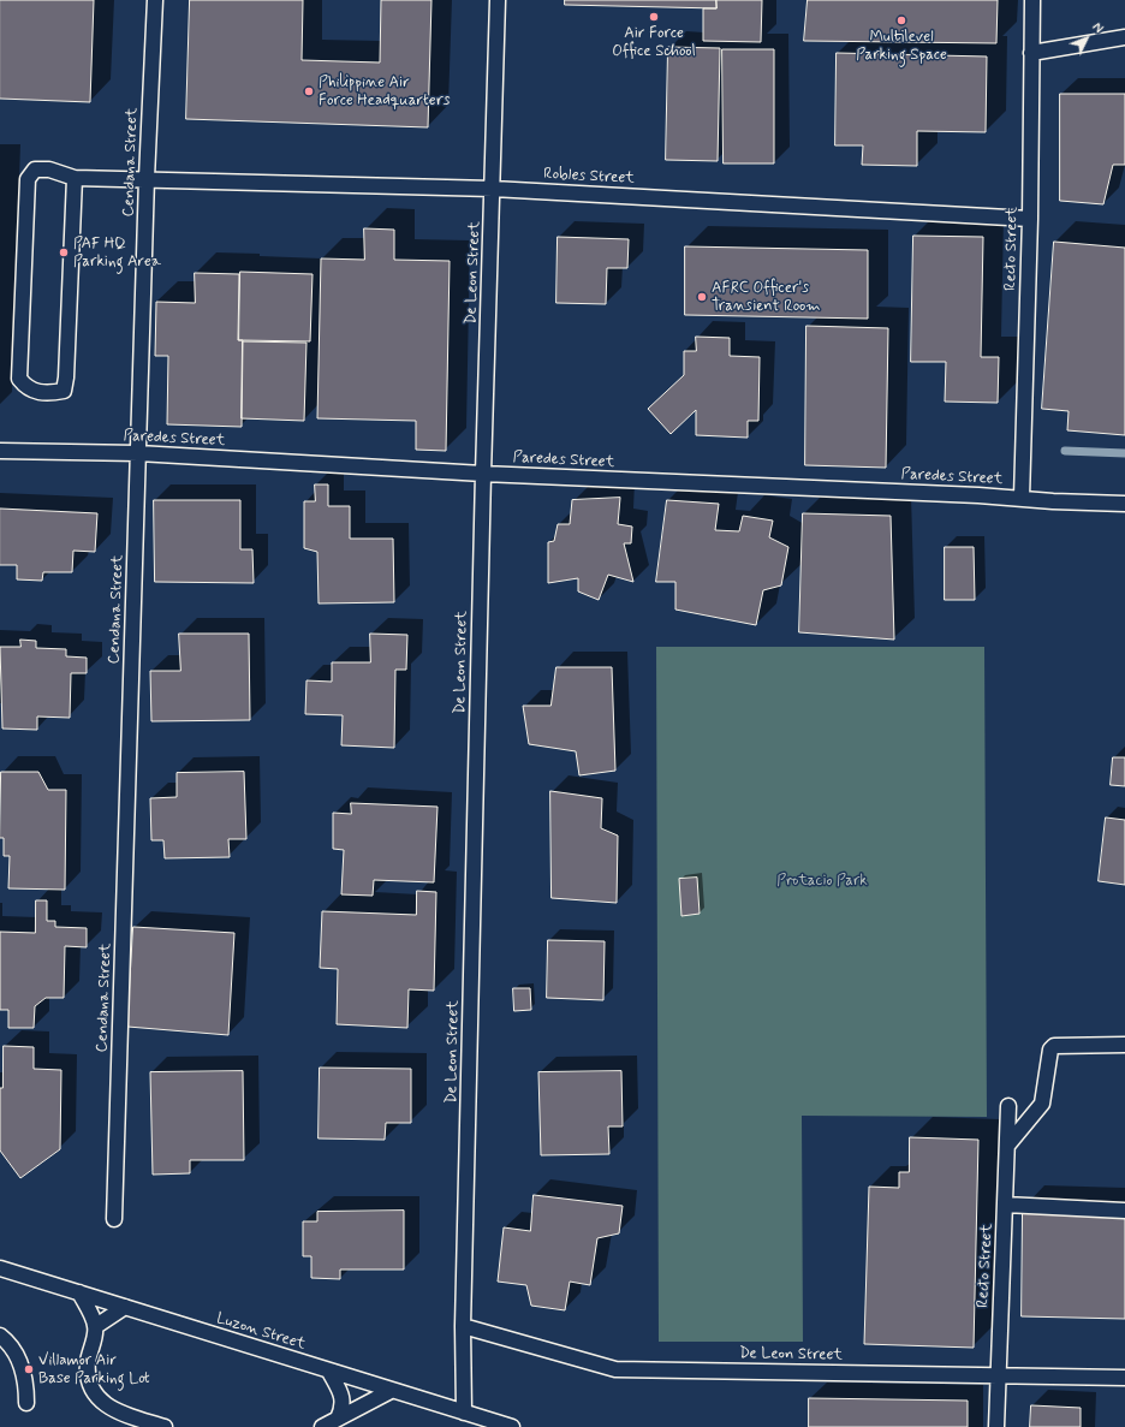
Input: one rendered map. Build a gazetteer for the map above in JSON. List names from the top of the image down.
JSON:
{
  "streets": {
    "lane": [
      "Cendana Street",
      "Robles Street",
      "Recto Street",
      "De Leon Street",
      "Paredes Street",
      "Luzon Street"
    ]
  },
  "crossings": [
    ["Cendana Street", "Robles Street"],
    ["Cendana Street", "Paredes Street"],
    ["Robles Street", "Recto Street"],
    ["Robles Street", "De Leon Street"],
    ["Recto Street", "De Leon Street"],
    ["Recto Street", "Paredes Street"],
    ["De Leon Street", "Paredes Street"],
    ["De Leon Street", "Luzon Street"]
  ],
  "parks": ["Protacio Park"],
  "places": [
    "Air Force Office School",
    "Multilevel Parking Space",
    "Philippine Air Force Headquarters",
    "PAF HQ Parking Area",
    "AFRC Officer's Transient Room",
    "Villamor Air Base Parking Lot"
  ],
  "north": "top right"
}
